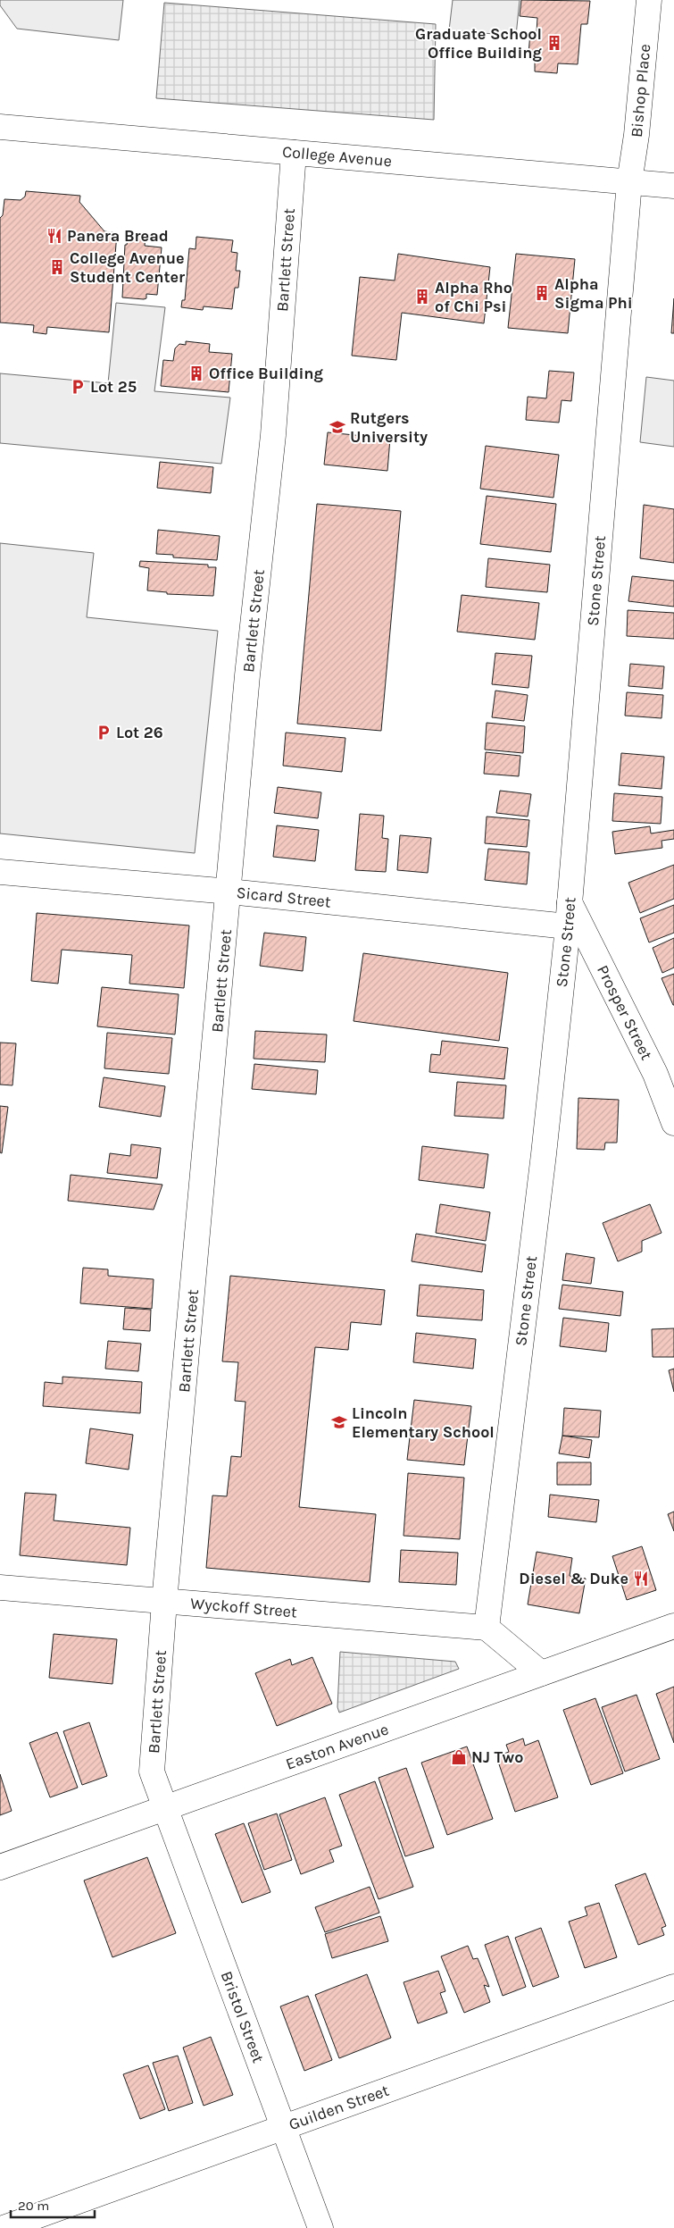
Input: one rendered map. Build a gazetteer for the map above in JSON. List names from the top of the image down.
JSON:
{
  "streets": {
    "street": [
      "Bishop Place",
      "College Avenue",
      "Bartlett Street",
      "Stone Street",
      "Sicard Street",
      "Prosper Street",
      "Wyckoff Street",
      "Easton Avenue",
      "Bristol Street",
      "Guilden Street"
    ]
  },
  "crossings": [
    ["Bishop Place", "College Avenue"],
    ["Bishop Place", "Stone Street"],
    ["College Avenue", "Bartlett Street"],
    ["College Avenue", "Stone Street"],
    ["Bartlett Street", "Sicard Street"],
    ["Bartlett Street", "Wyckoff Street"],
    ["Bartlett Street", "Easton Avenue"],
    ["Bartlett Street", "Bristol Street"],
    ["Stone Street", "Sicard Street"],
    ["Stone Street", "Prosper Street"],
    ["Stone Street", "Wyckoff Street"],
    ["Easton Avenue", "Bristol Street"],
    ["Bristol Street", "Guilden Street"]
  ],
  "places": {
    "building": [
      "Graduate School Office Building",
      "College Avenue Student Center",
      "Alpha Sigma Phi",
      "Alpha Rho of Chi Psi",
      "Office Building"
    ],
    "restaurant": ["Panera Bread", "Diesel & Duke"],
    "parking": ["Lot 25", "Lot 26"],
    "school or university": ["Rutgers University", "Lincoln Elementary School"],
    "shop": ["NJ Two"]
  },
  "scale_bar": "20 m"
}
